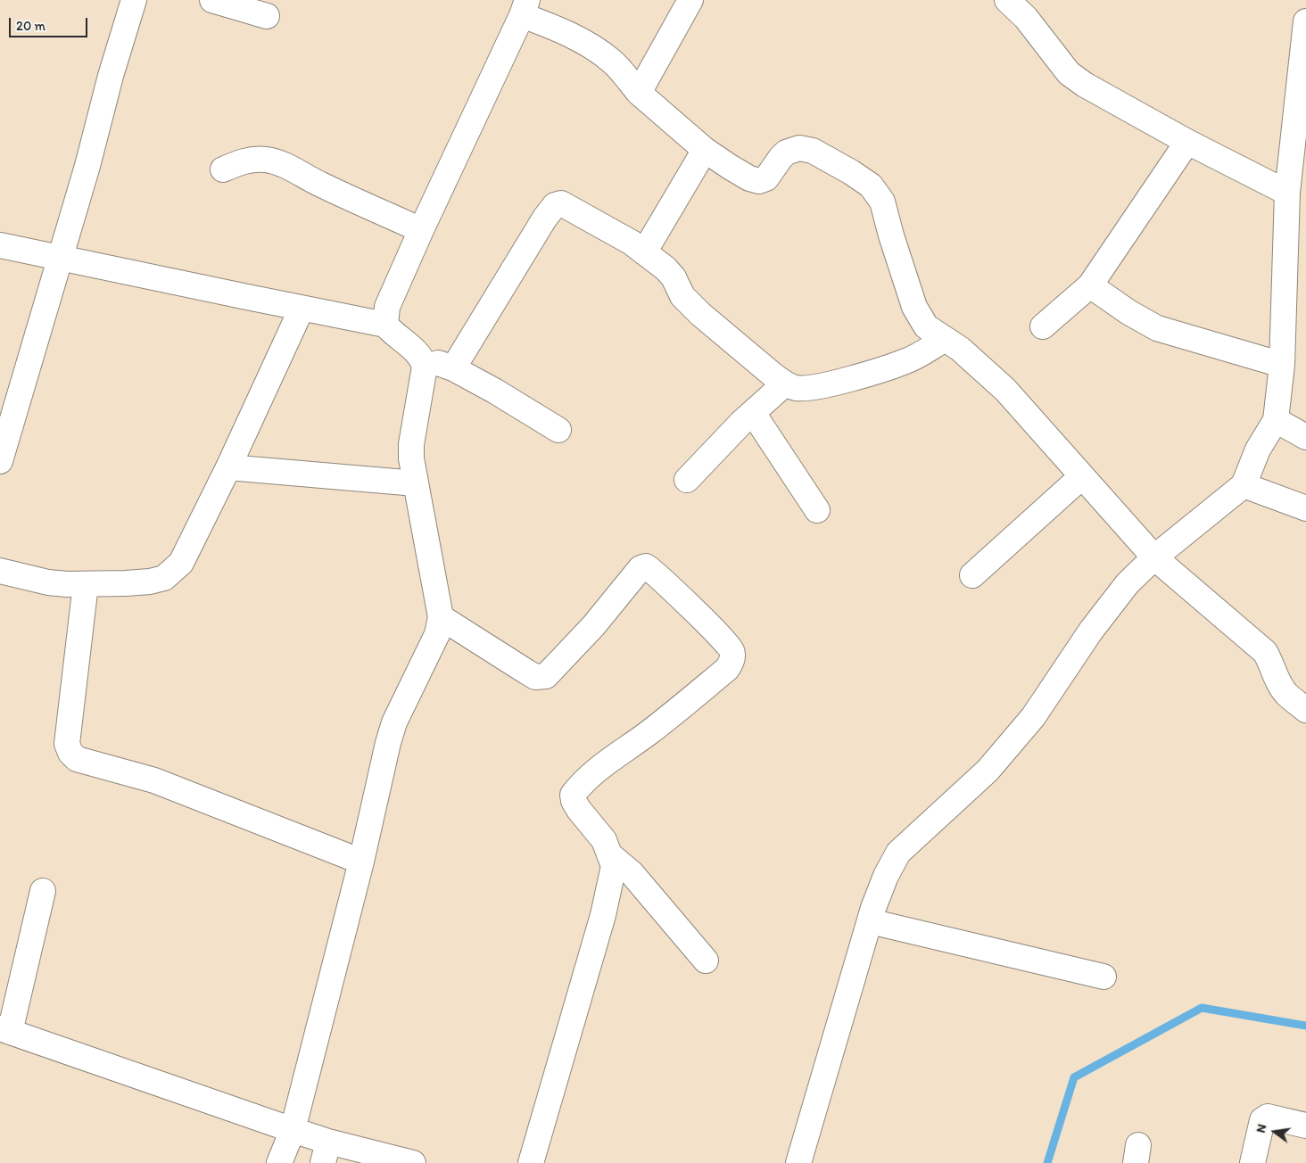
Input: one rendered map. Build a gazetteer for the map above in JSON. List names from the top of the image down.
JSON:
{
  "scale_bar": "20 m",
  "north": "left"
}
